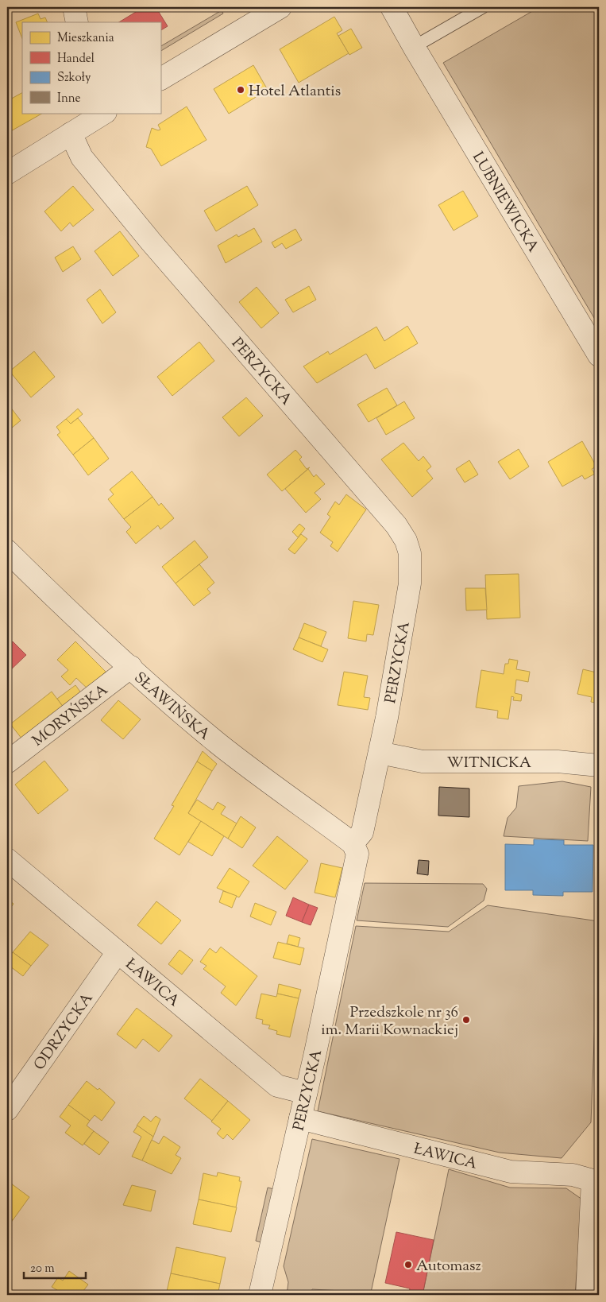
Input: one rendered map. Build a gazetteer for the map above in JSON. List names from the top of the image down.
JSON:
{
  "streets": {
    "street": [
      "LUBNIEWICKA",
      "PERZYCKA",
      "SŁAWIŃSKA",
      "MORYŃSKA",
      "WITNICKA",
      "ŁAWICA",
      "ODRZYCKA"
    ]
  },
  "crossings": [
    ["PERZYCKA", "SŁAWIŃSKA"],
    ["PERZYCKA", "WITNICKA"],
    ["PERZYCKA", "ŁAWICA"],
    ["SŁAWIŃSKA", "MORYŃSKA"],
    ["ŁAWICA", "ODRZYCKA"]
  ],
  "places": ["Hotel Atlantis", "Przedszkole nr 36 im. Marii Kownackiej", "Automasz"],
  "legend": [
    "Mieszkania",
    "Handel",
    "Szkoły",
    "Inne"
  ],
  "scale_bar": "20 m"
}
